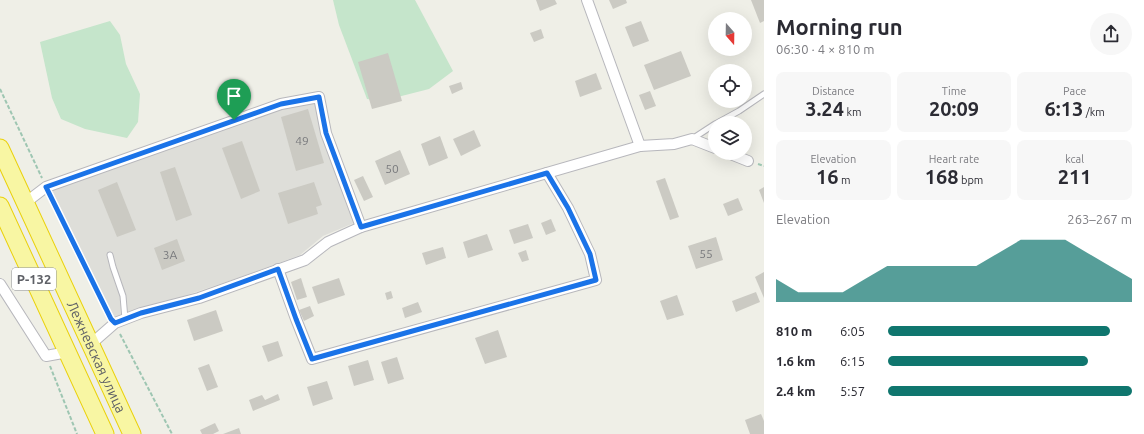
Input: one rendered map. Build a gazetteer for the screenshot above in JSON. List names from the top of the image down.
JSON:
{
  "streets": {
    "highway": ["Р-132", "Лежневская улица"]
  },
  "house_numbers": [
    "49",
    "50",
    "55",
    "3А"
  ],
  "north": "bottom",
  "page": {
    "heading": ["Morning run", "06:30 · 4 × 810 m"],
    "stats": [
      ["Distance", "3.24 km"],
      ["Time", "20:09"],
      ["Pace", "6:13 /km"],
      ["Elevation", "16 m"],
      ["Heart rate", "168 bpm"],
      ["kcal", "211"]
    ],
    "chart": ["Elevation", "263–267 m"],
    "list": [
      {
        "name": "810 m",
        "note": "6:05"
      },
      {
        "name": "1.6 km",
        "note": "6:15"
      },
      {
        "name": "2.4 km",
        "note": "5:57"
      }
    ]
  }
}
